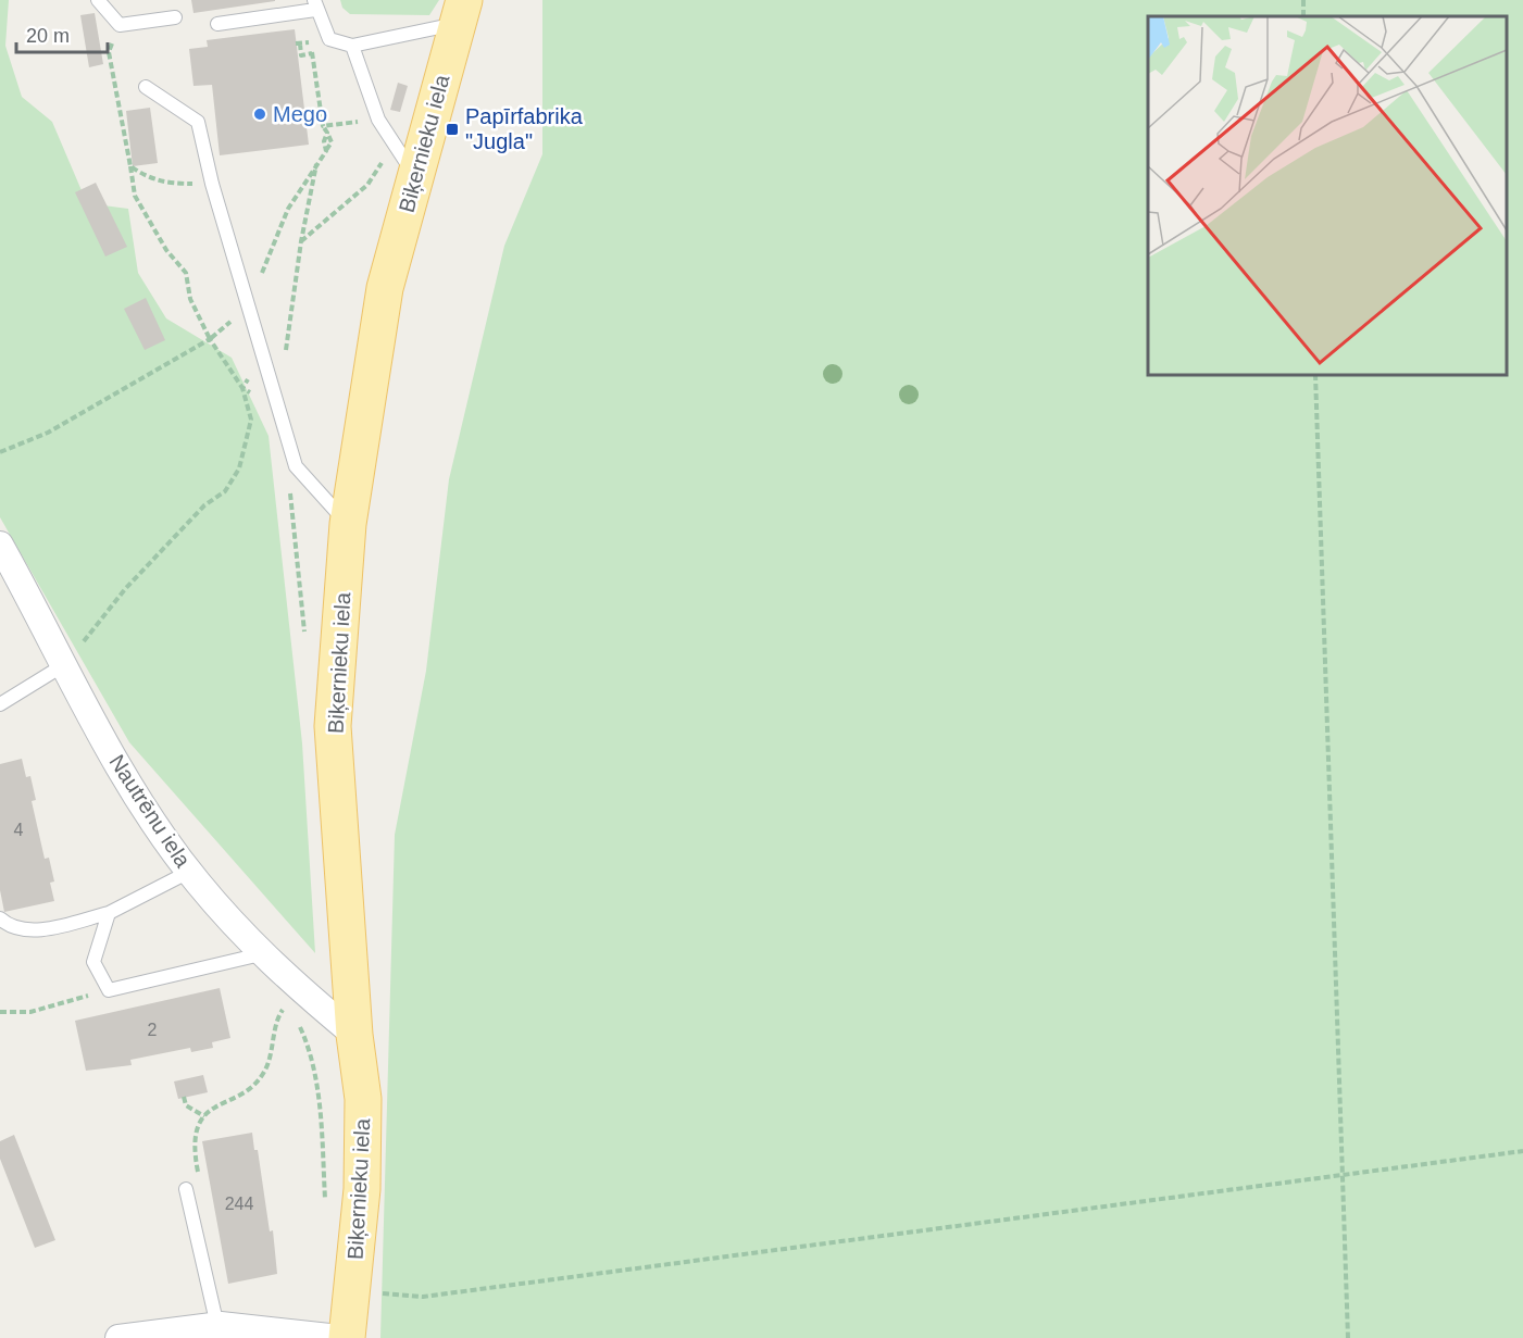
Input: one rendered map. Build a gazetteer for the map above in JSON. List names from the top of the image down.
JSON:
{
  "streets": {
    "main road": ["Biķernieku iela"],
    "street": ["Nautrēnu iela"]
  },
  "crossings": [
    ["Biķernieku iela", "Nautrēnu iela"]
  ],
  "places": {
    "other": ["Mego"],
    "transit": ["Papīrfabrika \"Jugla\""]
  },
  "house_numbers": ["4", "2", "244"],
  "scale_bar": "20 m"
}
